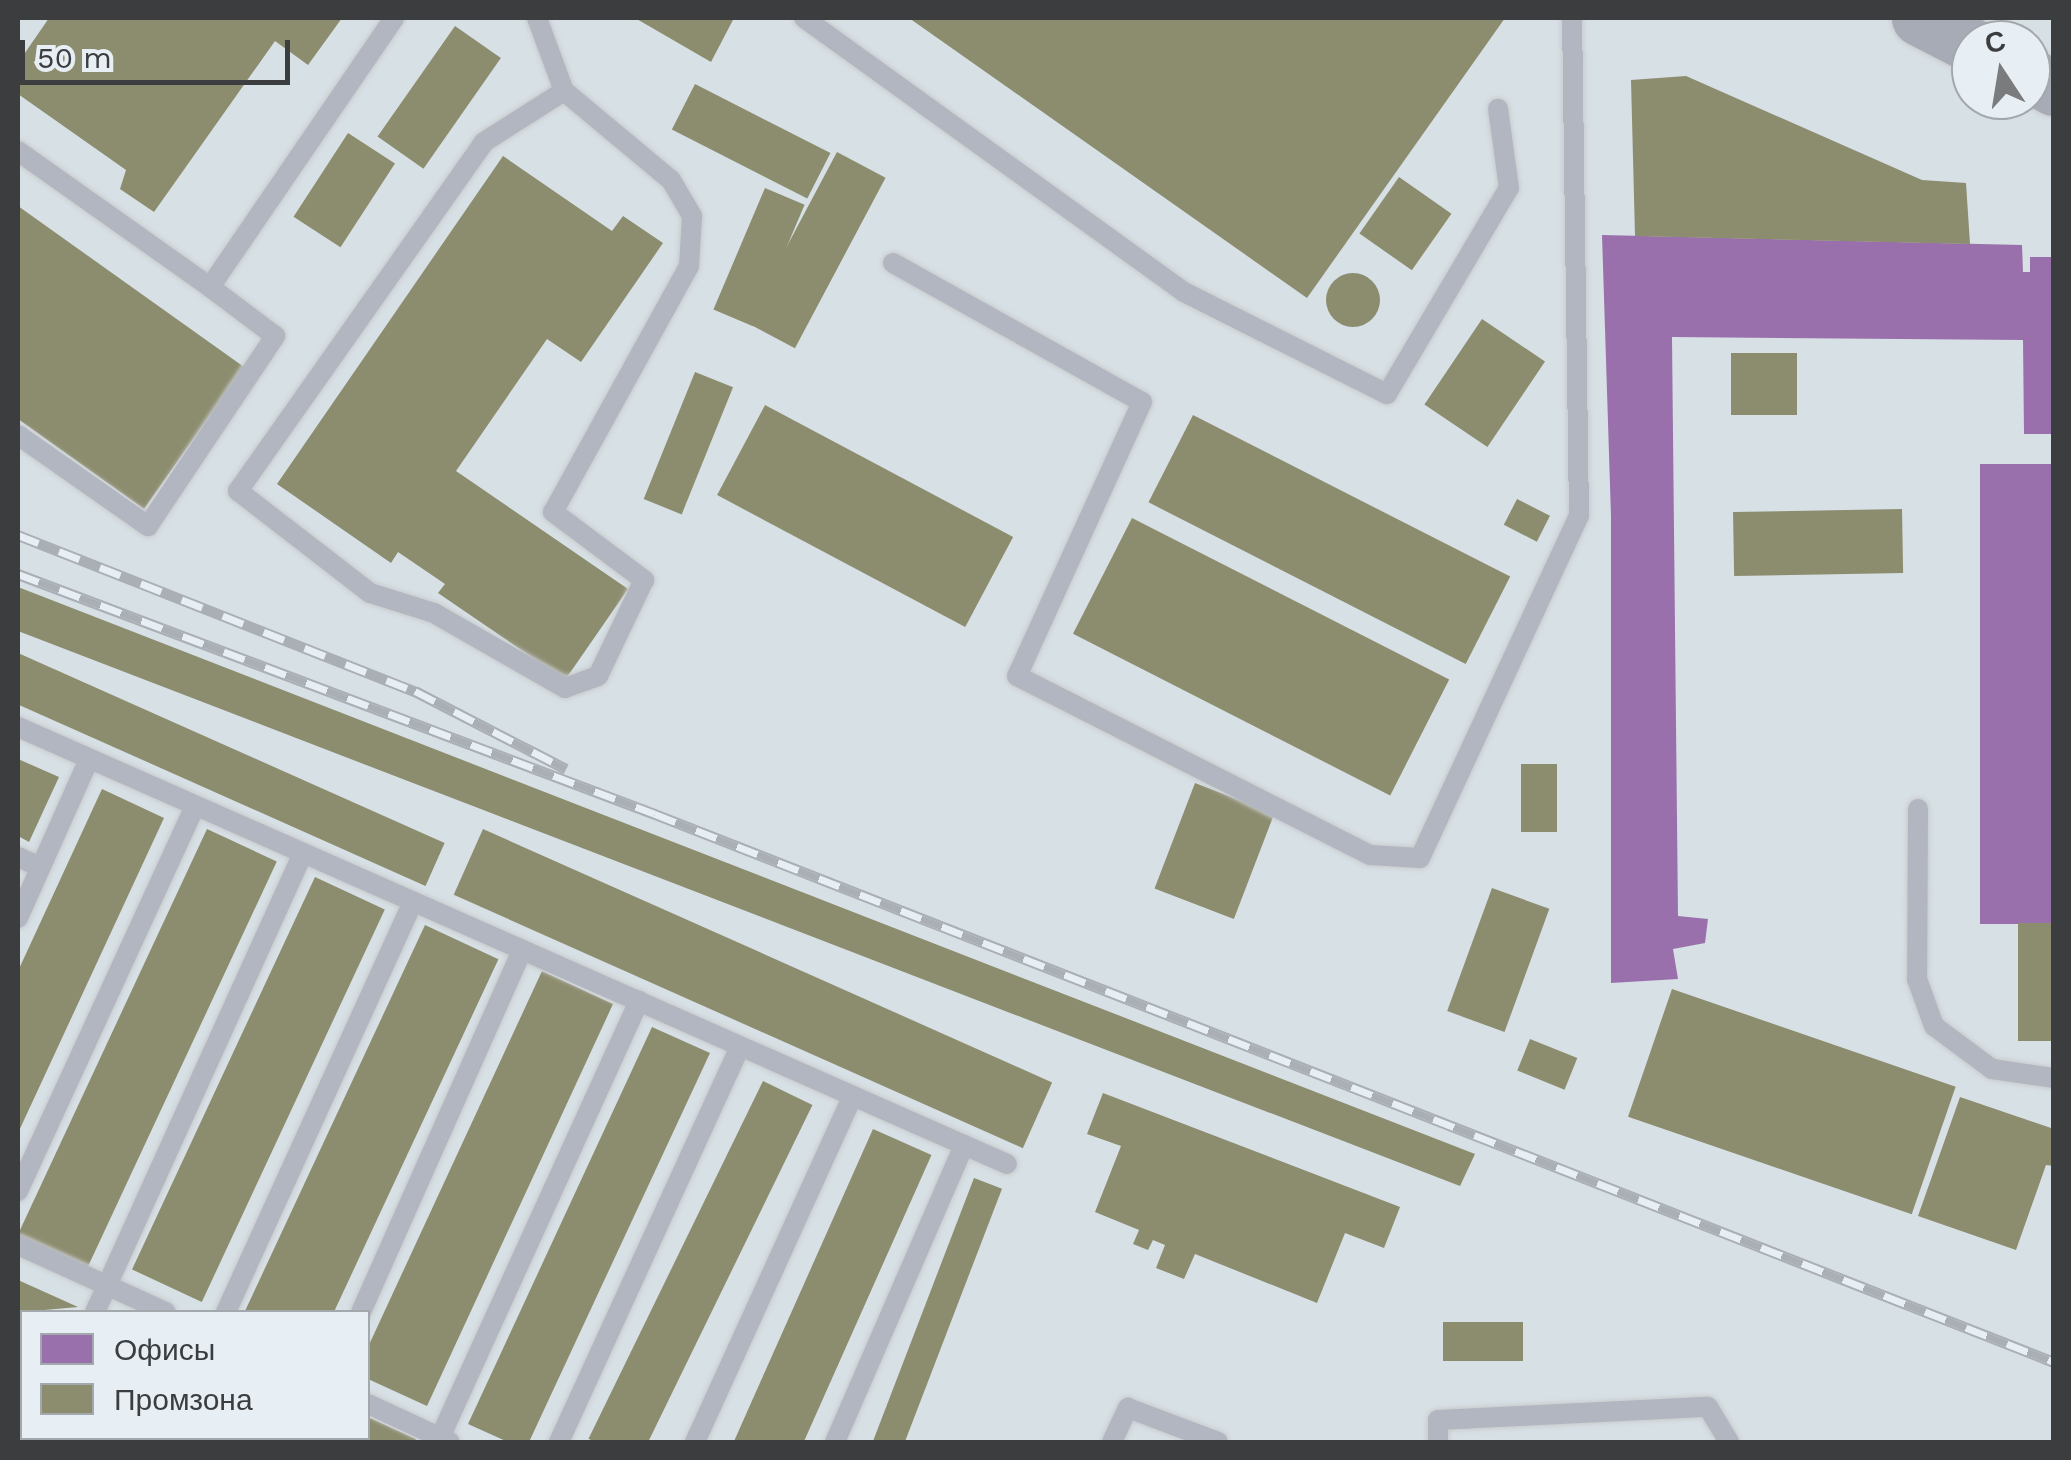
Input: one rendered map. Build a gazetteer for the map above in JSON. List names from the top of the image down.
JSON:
{
  "legend": ["Офисы", "Промзона"],
  "scale_bar": "50 m",
  "north": "top"
}
